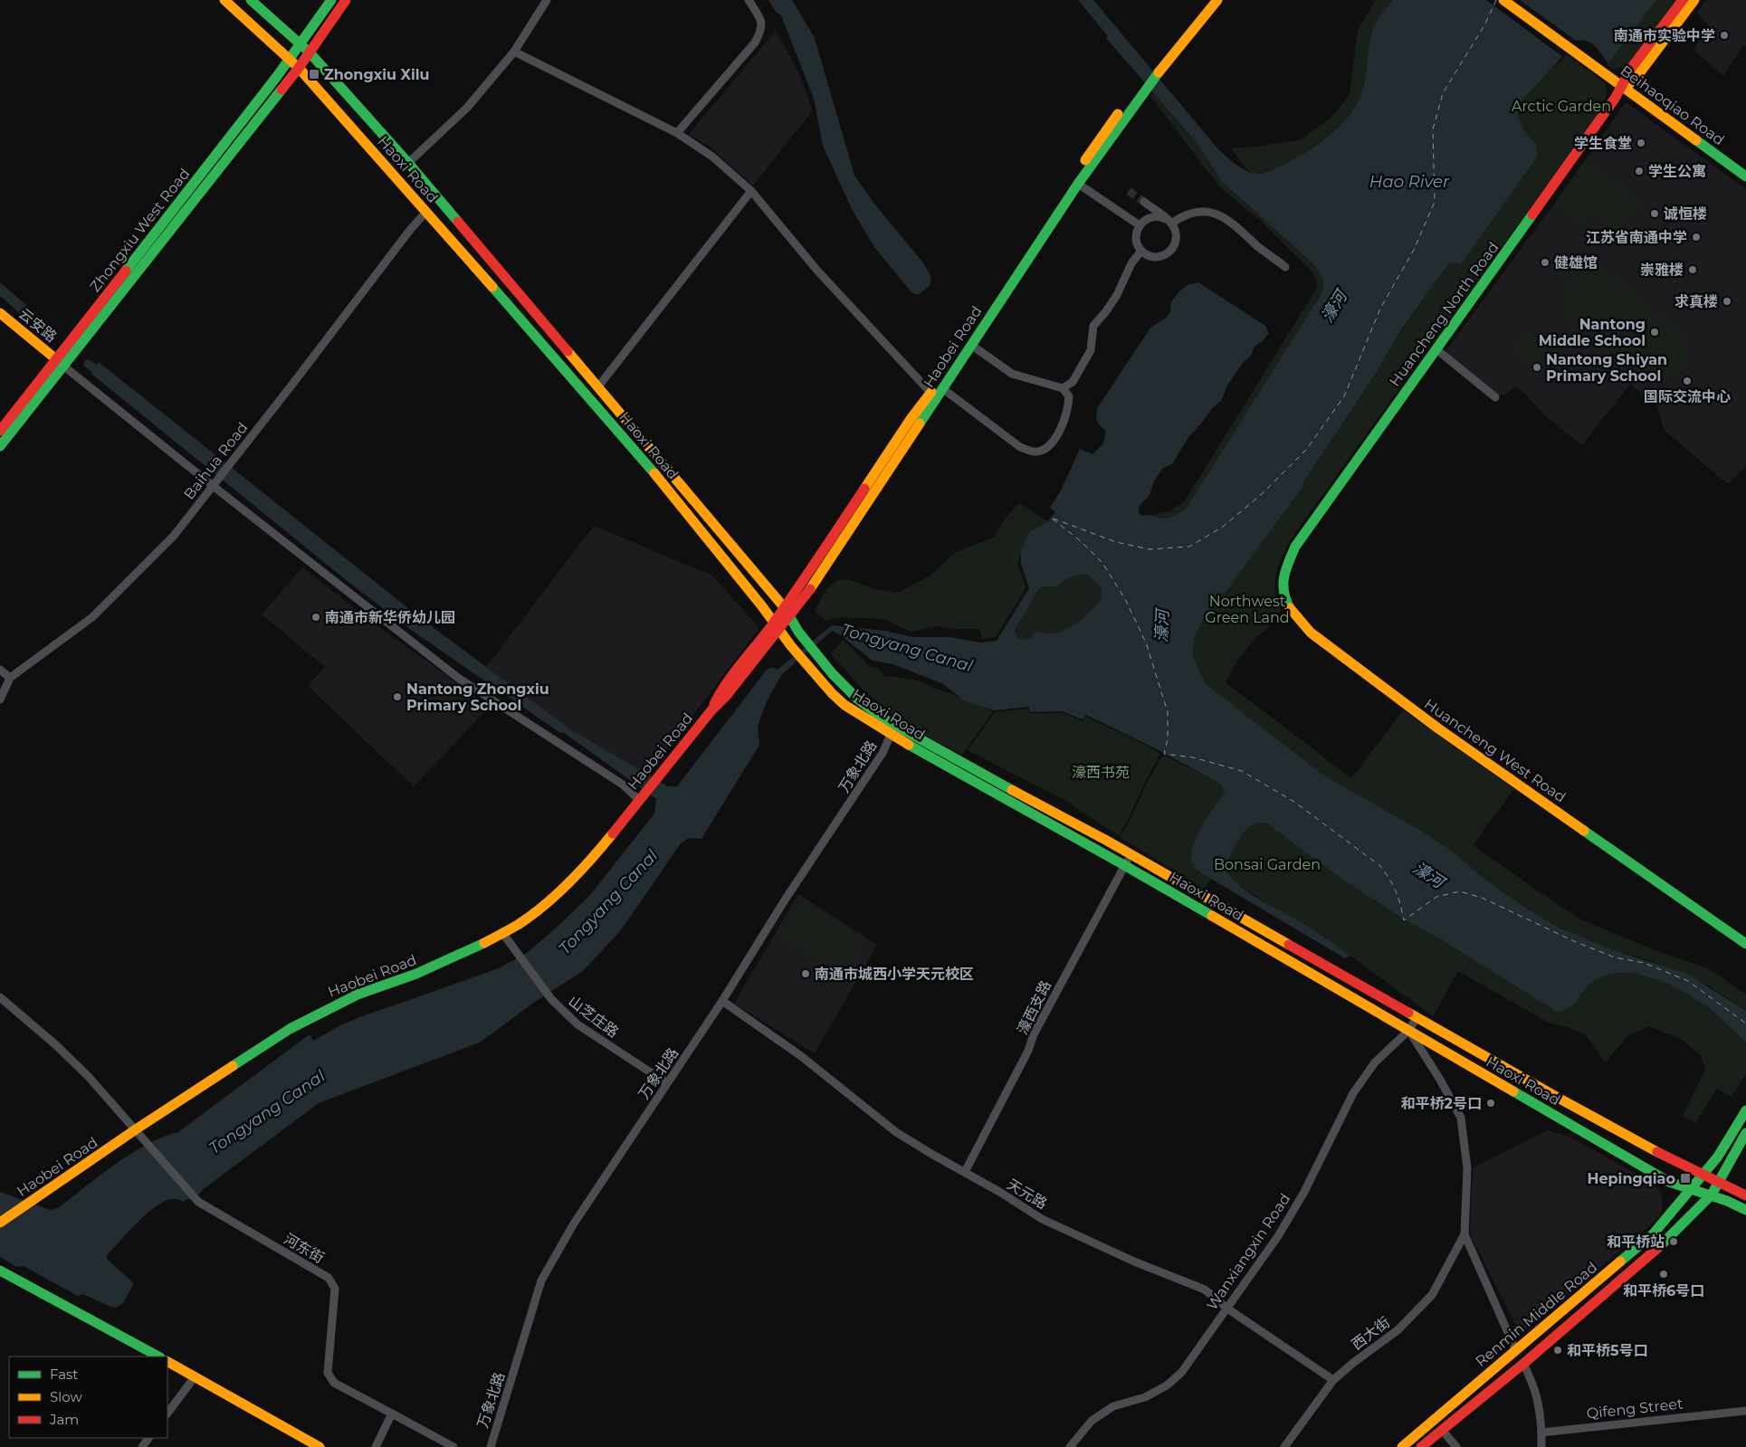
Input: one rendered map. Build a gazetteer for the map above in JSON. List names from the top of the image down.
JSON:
{
  "streets": {
    "main road": [
      "Beihaoqiao Road",
      "Haoxi Road",
      "Zhongxiu West Road",
      "Huancheng North Road",
      "云安路",
      "Haobei Road",
      "Huancheng West Road",
      "Renmin Middle Road"
    ],
    "street": [
      "Baihua Road",
      "万象北路",
      "濠西支路",
      "山芝庄路",
      "天元路",
      "河东街",
      "Wanxiangxin Road",
      "西大街",
      "Qifeng Street"
    ]
  },
  "crossings": [
    ["Beihaoqiao Road", "Huancheng North Road"],
    ["Haoxi Road", "Zhongxiu West Road"],
    ["Haoxi Road", "Haobei Road"],
    ["Haoxi Road", "Baihua Road"],
    ["Haoxi Road", "万象北路"],
    ["Haoxi Road", "濠西支路"],
    ["Haoxi Road", "Wanxiangxin Road"],
    ["Haoxi Road", "Renmin Middle Road"],
    ["Zhongxiu West Road", "云安路"],
    ["Huancheng North Road", "Huancheng West Road"],
    ["Haobei Road", "山芝庄路"],
    ["Haobei Road", "河东街"],
    ["万象北路", "山芝庄路"],
    ["万象北路", "天元路"],
    ["濠西支路", "天元路"],
    ["天元路", "Wanxiangxin Road"],
    ["天元路", "西大街"]
  ],
  "water": ["Hao River", "濠河", "Tongyang Canal"],
  "parks": [
    "Arctic Garden",
    "Northwest Green Land",
    "濠西书苑",
    "Bonsai Garden"
  ],
  "places": {
    "other": [
      "南通市实验中学",
      "学生食堂",
      "学生公寓",
      "诚恒楼",
      "江苏省南通中学",
      "健雄馆",
      "崇雅楼",
      "求真楼",
      "Nantong Middle School",
      "Nantong Shiyan Primary School",
      "国际交流中心",
      "南通市新华侨幼儿园",
      "Nantong Zhongxiu Primary School",
      "南通市城西小学天元校区",
      "和平桥2号口",
      "和平桥站",
      "和平桥6号口",
      "和平桥5号口"
    ],
    "transit": ["Zhongxiu Xilu", "Hepingqiao"]
  },
  "legend": ["Fast", "Slow", "Jam"]
}
